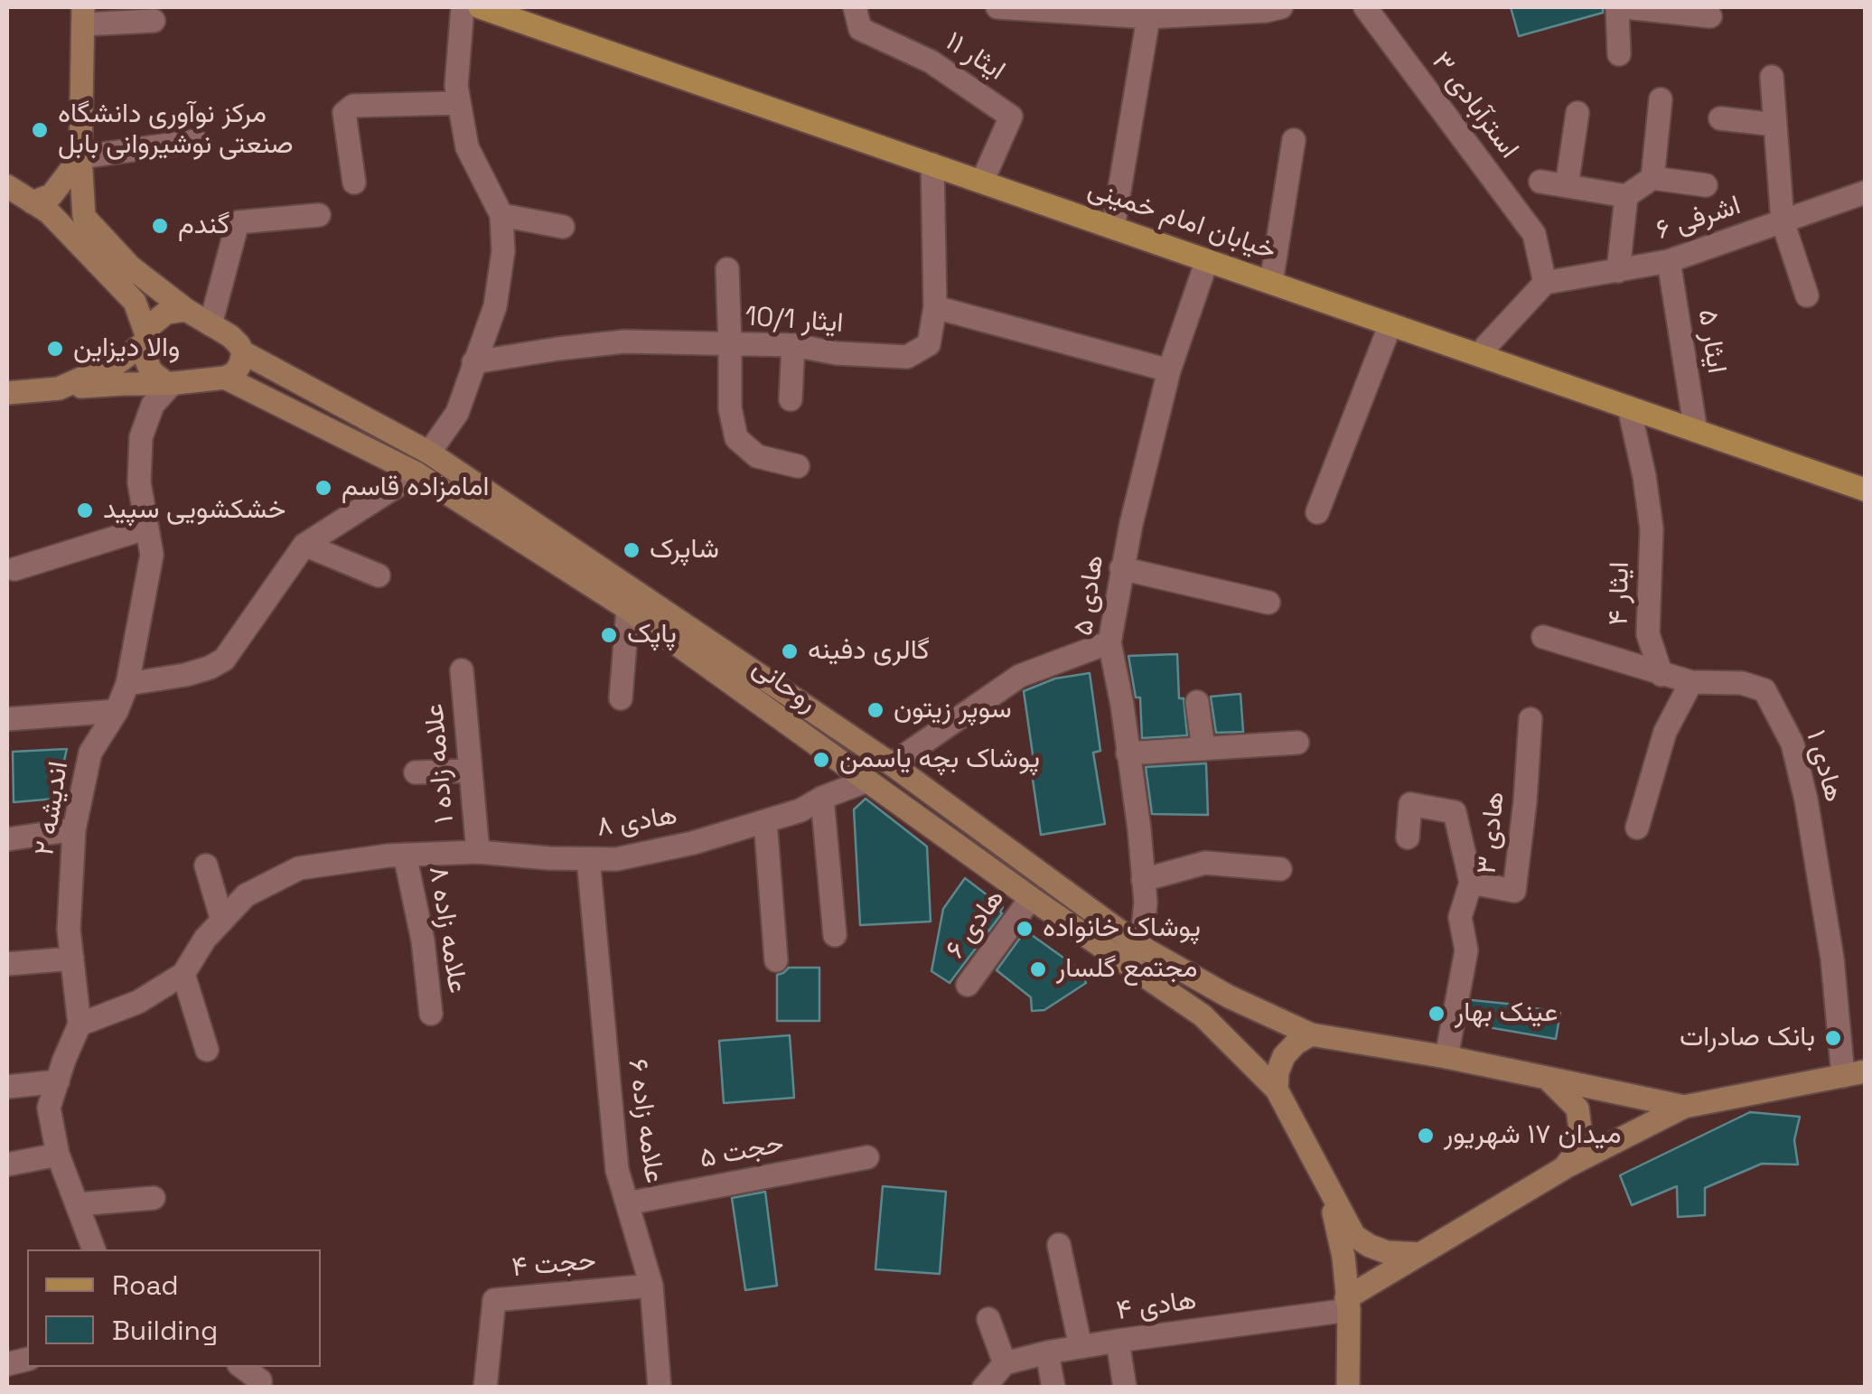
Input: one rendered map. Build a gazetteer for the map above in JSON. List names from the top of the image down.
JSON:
{
  "streets": {
    "main road": ["خیابان امام خمینی", "روحانی"],
    "street": [
      "ایثار ۱۱",
      "استرآبادی ٣",
      "اشرفی ۶",
      "ایثار 10/1",
      "ایثار ۵",
      "ایثار ۴",
      "هادی ۵",
      "علامه زاده ۱",
      "هادی ۱",
      "اندیشه ۲",
      "هادی ۸",
      "هادی ۳",
      "هادی ۶",
      "علامه زاده ۸",
      "علامه زاده ۶",
      "حجت ۵",
      "حجت ۴",
      "هادی ۴"
    ]
  },
  "crossings": [
    ["ایثار ۱۱", "خیابان امام خمینی"],
    ["استرآبادی ٣", "اشرفی ۶"],
    ["اشرفی ۶", "ایثار ۵"],
    ["خیابان امام خمینی", "ایثار 10/1"],
    ["خیابان امام خمینی", "ایثار ۵"],
    ["خیابان امام خمینی", "ایثار ۴"],
    ["خیابان امام خمینی", "هادی ۵"],
    ["هادی ۵", "روحانی"],
    ["روحانی", "اندیشه ۲"],
    ["روحانی", "هادی ۸"],
    ["روحانی", "هادی ۶"],
    ["علامه زاده ۱", "هادی ۸"],
    ["هادی ۸", "علامه زاده ۸"],
    ["هادی ۸", "علامه زاده ۶"],
    ["علامه زاده ۶", "حجت ۵"],
    ["علامه زاده ۶", "حجت ۴"]
  ],
  "places": [
    "مرکز نوآوری دانشگاه صنعتی نوشیروانی بابل",
    "گندم",
    "والا دیزاین",
    "امامزاده قاسم",
    "خشکشویی سپید",
    "شاپرک",
    "پاپک",
    "گالری دفینه",
    "سوپر زیتون",
    "پوشاک بچه یاسمن",
    "پوشاک خانواده",
    "مجتمع گلسار",
    "عینک بهار",
    "بانک صادرات",
    "میدان ۱۷ شهریور"
  ],
  "legend": ["Road", "Building"]
}
